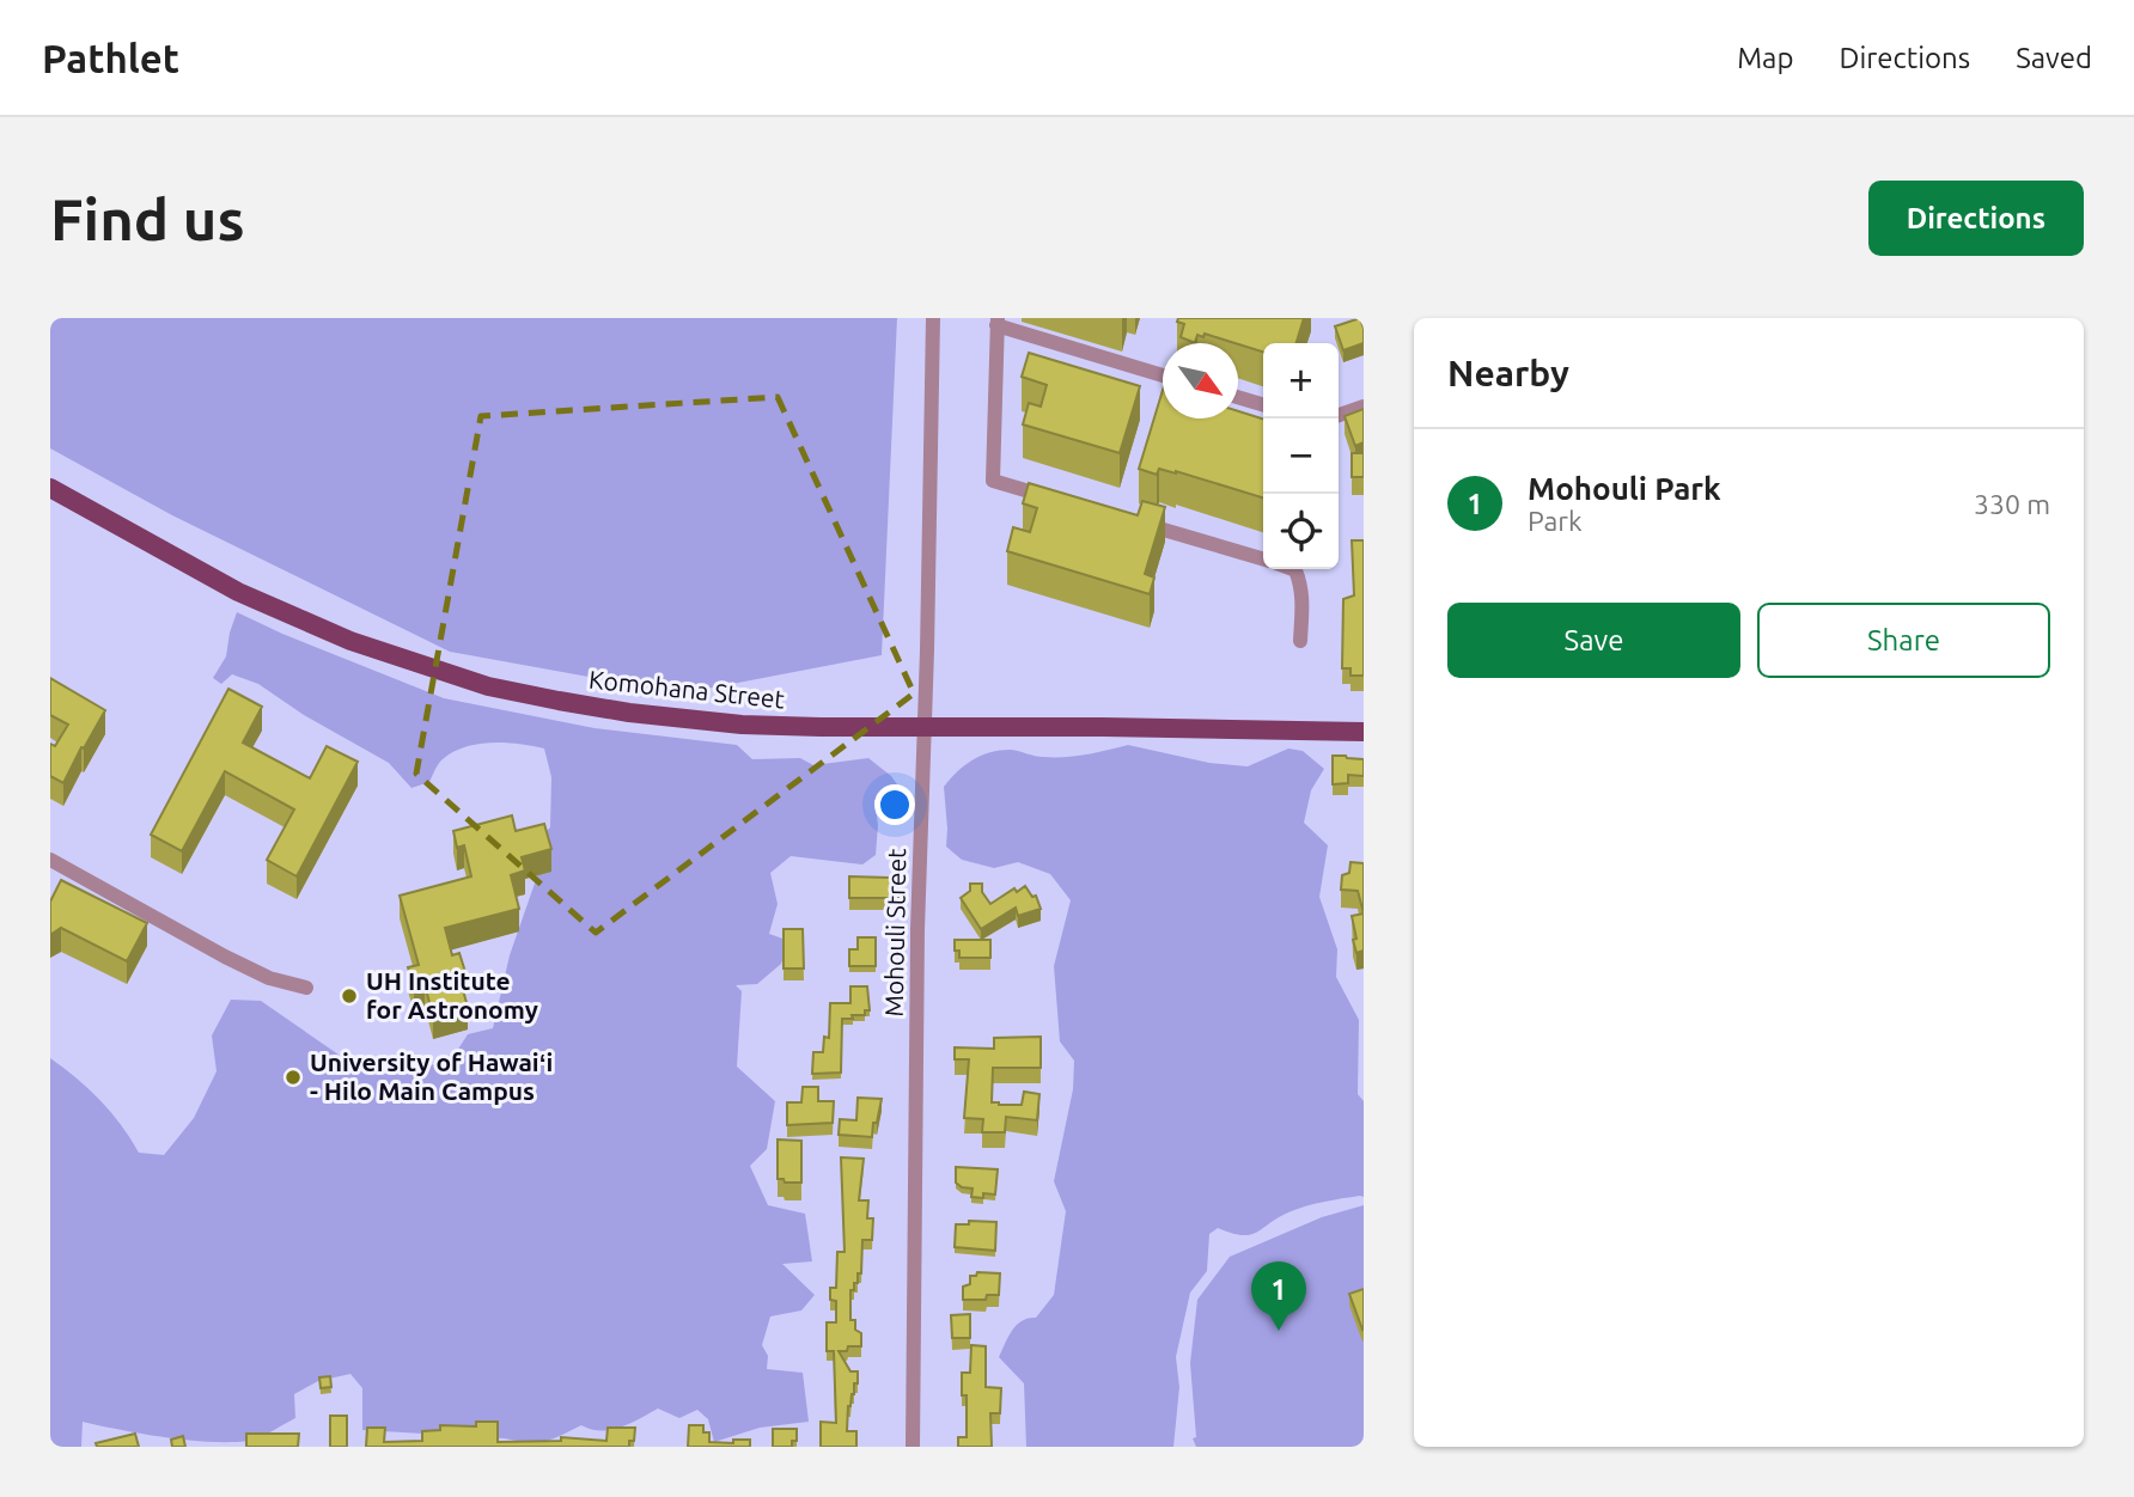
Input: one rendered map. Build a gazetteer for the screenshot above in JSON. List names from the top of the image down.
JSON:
{
  "streets": {
    "main road": ["Komohana Street"],
    "street": ["Mohouli Street"]
  },
  "crossings": [
    ["Komohana Street", "Mohouli Street"]
  ],
  "places": ["UH Institute for Astronomy", "University of Hawaiʻi - Hilo Main Campus"],
  "north": "bottom right",
  "page": {
    "header": "Pathlet",
    "nav": ["Map", "Directions", "Saved"],
    "buttons": [
      "Directions",
      ["Save", "Share"]
    ],
    "title": "Find us",
    "heading": "Nearby",
    "map_buttons": ["+", "−"],
    "list": [
      {
        "mark": "1",
        "name": "Mohouli Park",
        "note": "Park",
        "value": "330 m"
      }
    ],
    "pins": "1"
  }
}
